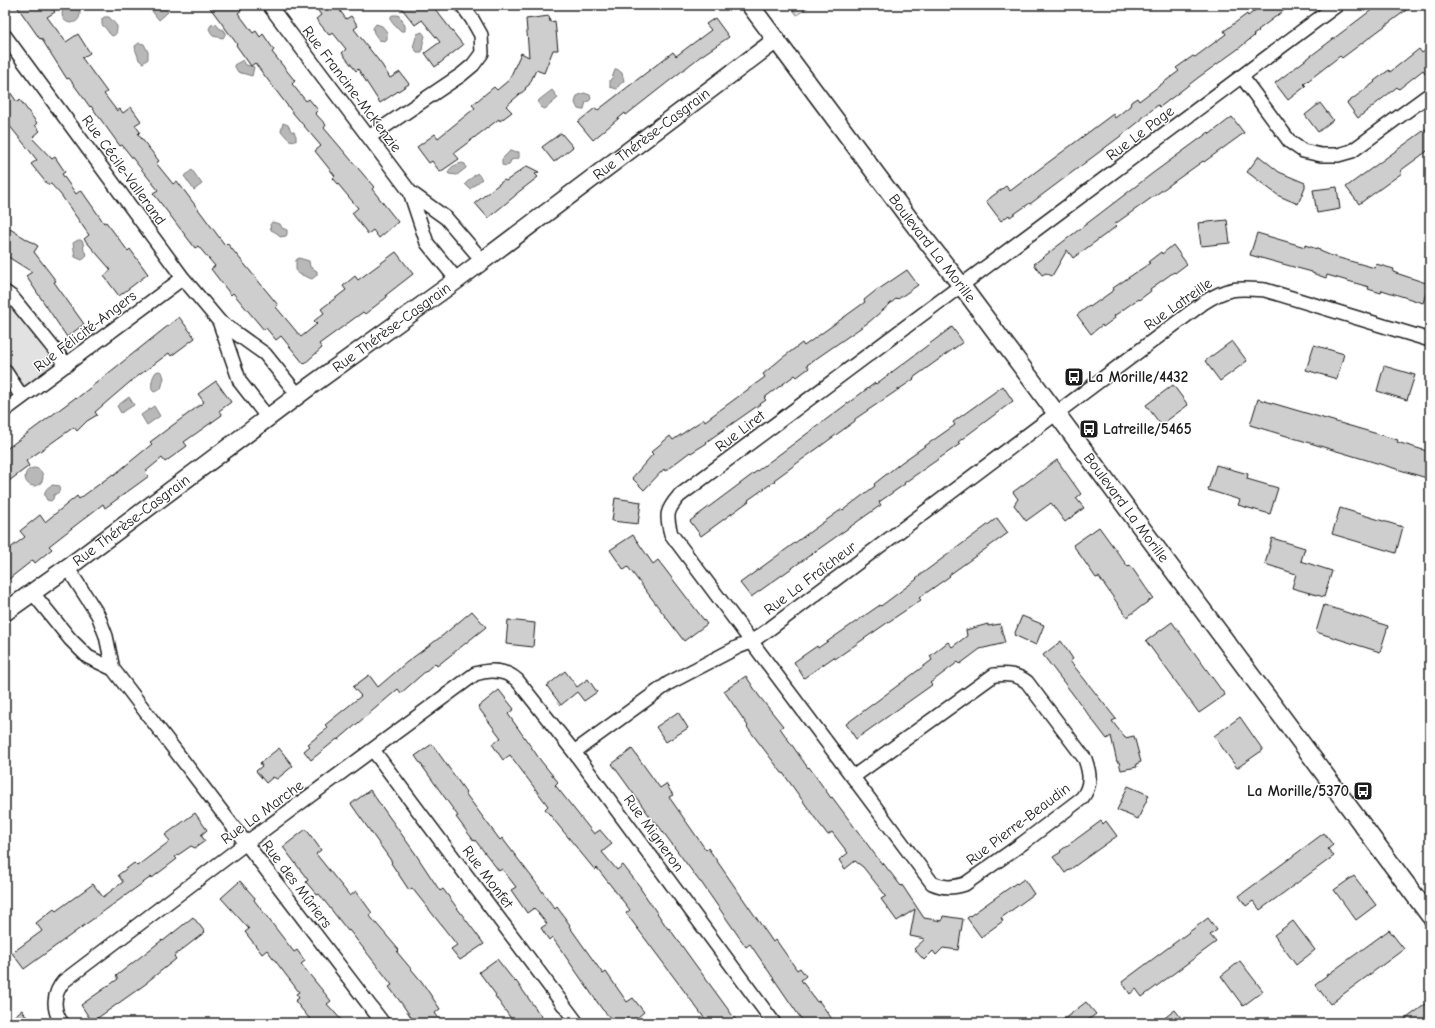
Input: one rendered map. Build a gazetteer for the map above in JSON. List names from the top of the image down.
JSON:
{
  "streets": {
    "street": [
      "Rue Francine-McKenzie",
      "Rue Thérèse-Casgrain",
      "Rue Le Page",
      "Rue Cécile-Vallerand",
      "Boulevard La Morille",
      "Rue Latreille",
      "Rue Félicité-Angers",
      "Rue Liret",
      "Rue La Fraîcheur",
      "Rue La Marche",
      "Rue Pierre-Beaudin",
      "Rue Migneron",
      "Rue Monfet",
      "Rue des Mûriers"
    ]
  },
  "crossings": [
    ["Rue Francine-McKenzie", "Rue Thérèse-Casgrain"],
    ["Rue Thérèse-Casgrain", "Rue Cécile-Vallerand"],
    ["Rue Thérèse-Casgrain", "Boulevard La Morille"],
    ["Rue Thérèse-Casgrain", "Rue des Mûriers"],
    ["Rue Le Page", "Boulevard La Morille"],
    ["Rue Le Page", "Rue Liret"],
    ["Rue Cécile-Vallerand", "Rue Félicité-Angers"],
    ["Boulevard La Morille", "Rue Latreille"],
    ["Boulevard La Morille", "Rue Liret"],
    ["Boulevard La Morille", "Rue La Fraîcheur"],
    ["Rue Latreille", "Rue La Fraîcheur"],
    ["Rue Liret", "Rue La Fraîcheur"],
    ["Rue Liret", "Rue Pierre-Beaudin"],
    ["Rue La Fraîcheur", "Rue Pierre-Beaudin"],
    ["Rue La Fraîcheur", "Rue Migneron"],
    ["Rue La Marche", "Rue Migneron"],
    ["Rue La Marche", "Rue Monfet"],
    ["Rue La Marche", "Rue des Mûriers"]
  ],
  "places": {
    "bus stop": ["La Morille/4432", "Latreille/5465", "La Morille/5370"]
  }
}
